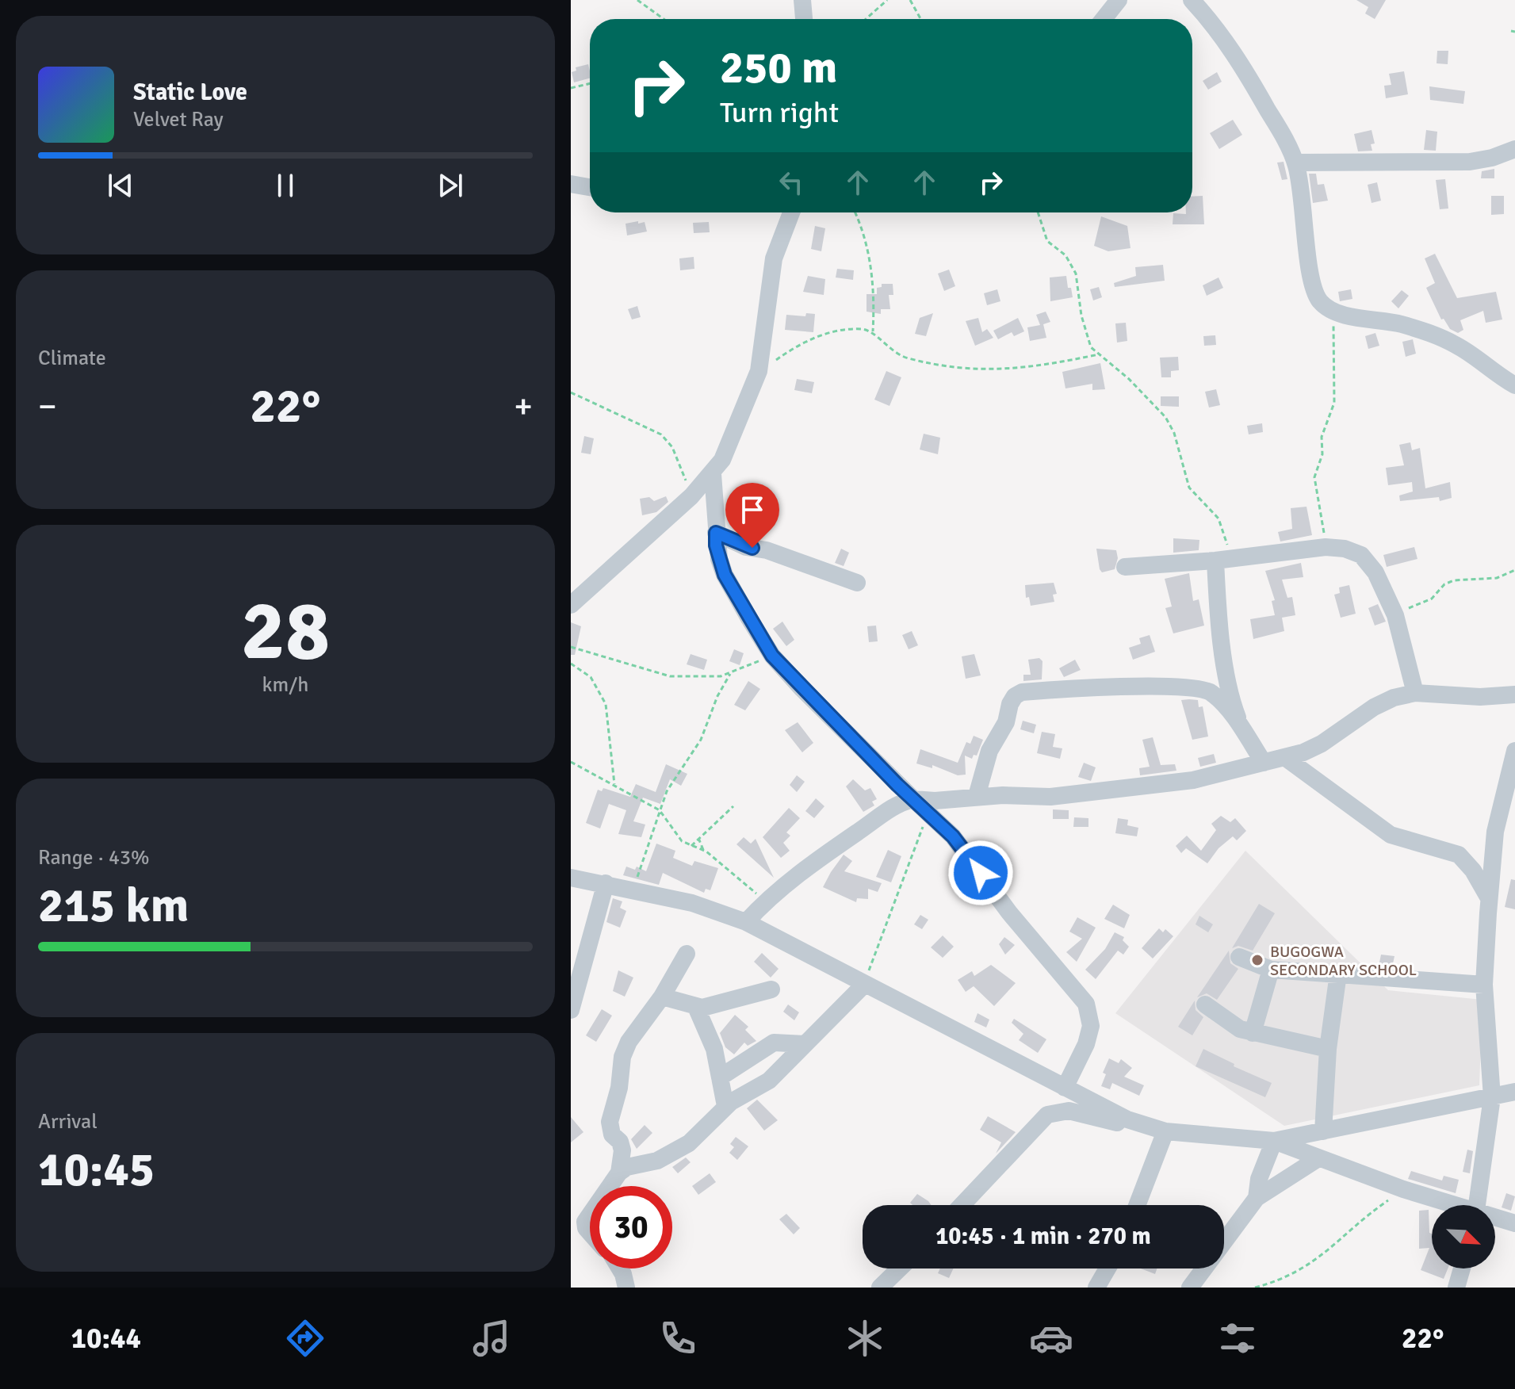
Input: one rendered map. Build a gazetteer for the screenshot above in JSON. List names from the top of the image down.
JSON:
{
  "places": ["BUGOGWA SECONDARY SCHOOL"],
  "north": "bottom right",
  "page": {
    "turn": ["250 m", "Turn right"],
    "song": ["Static Love", "Velvet Ray"],
    "tile": [
      "Climate",
      ["28", "km/h"],
      ["Range · 43%", "215 km"],
      ["Arrival", "10:45"]
    ],
    "heat": ["−", "22°", "+"],
    "limit": "30",
    "trip": "10:45 · 1 min · 270 m",
    "tabs": ["10:44", "22°"]
  }
}
